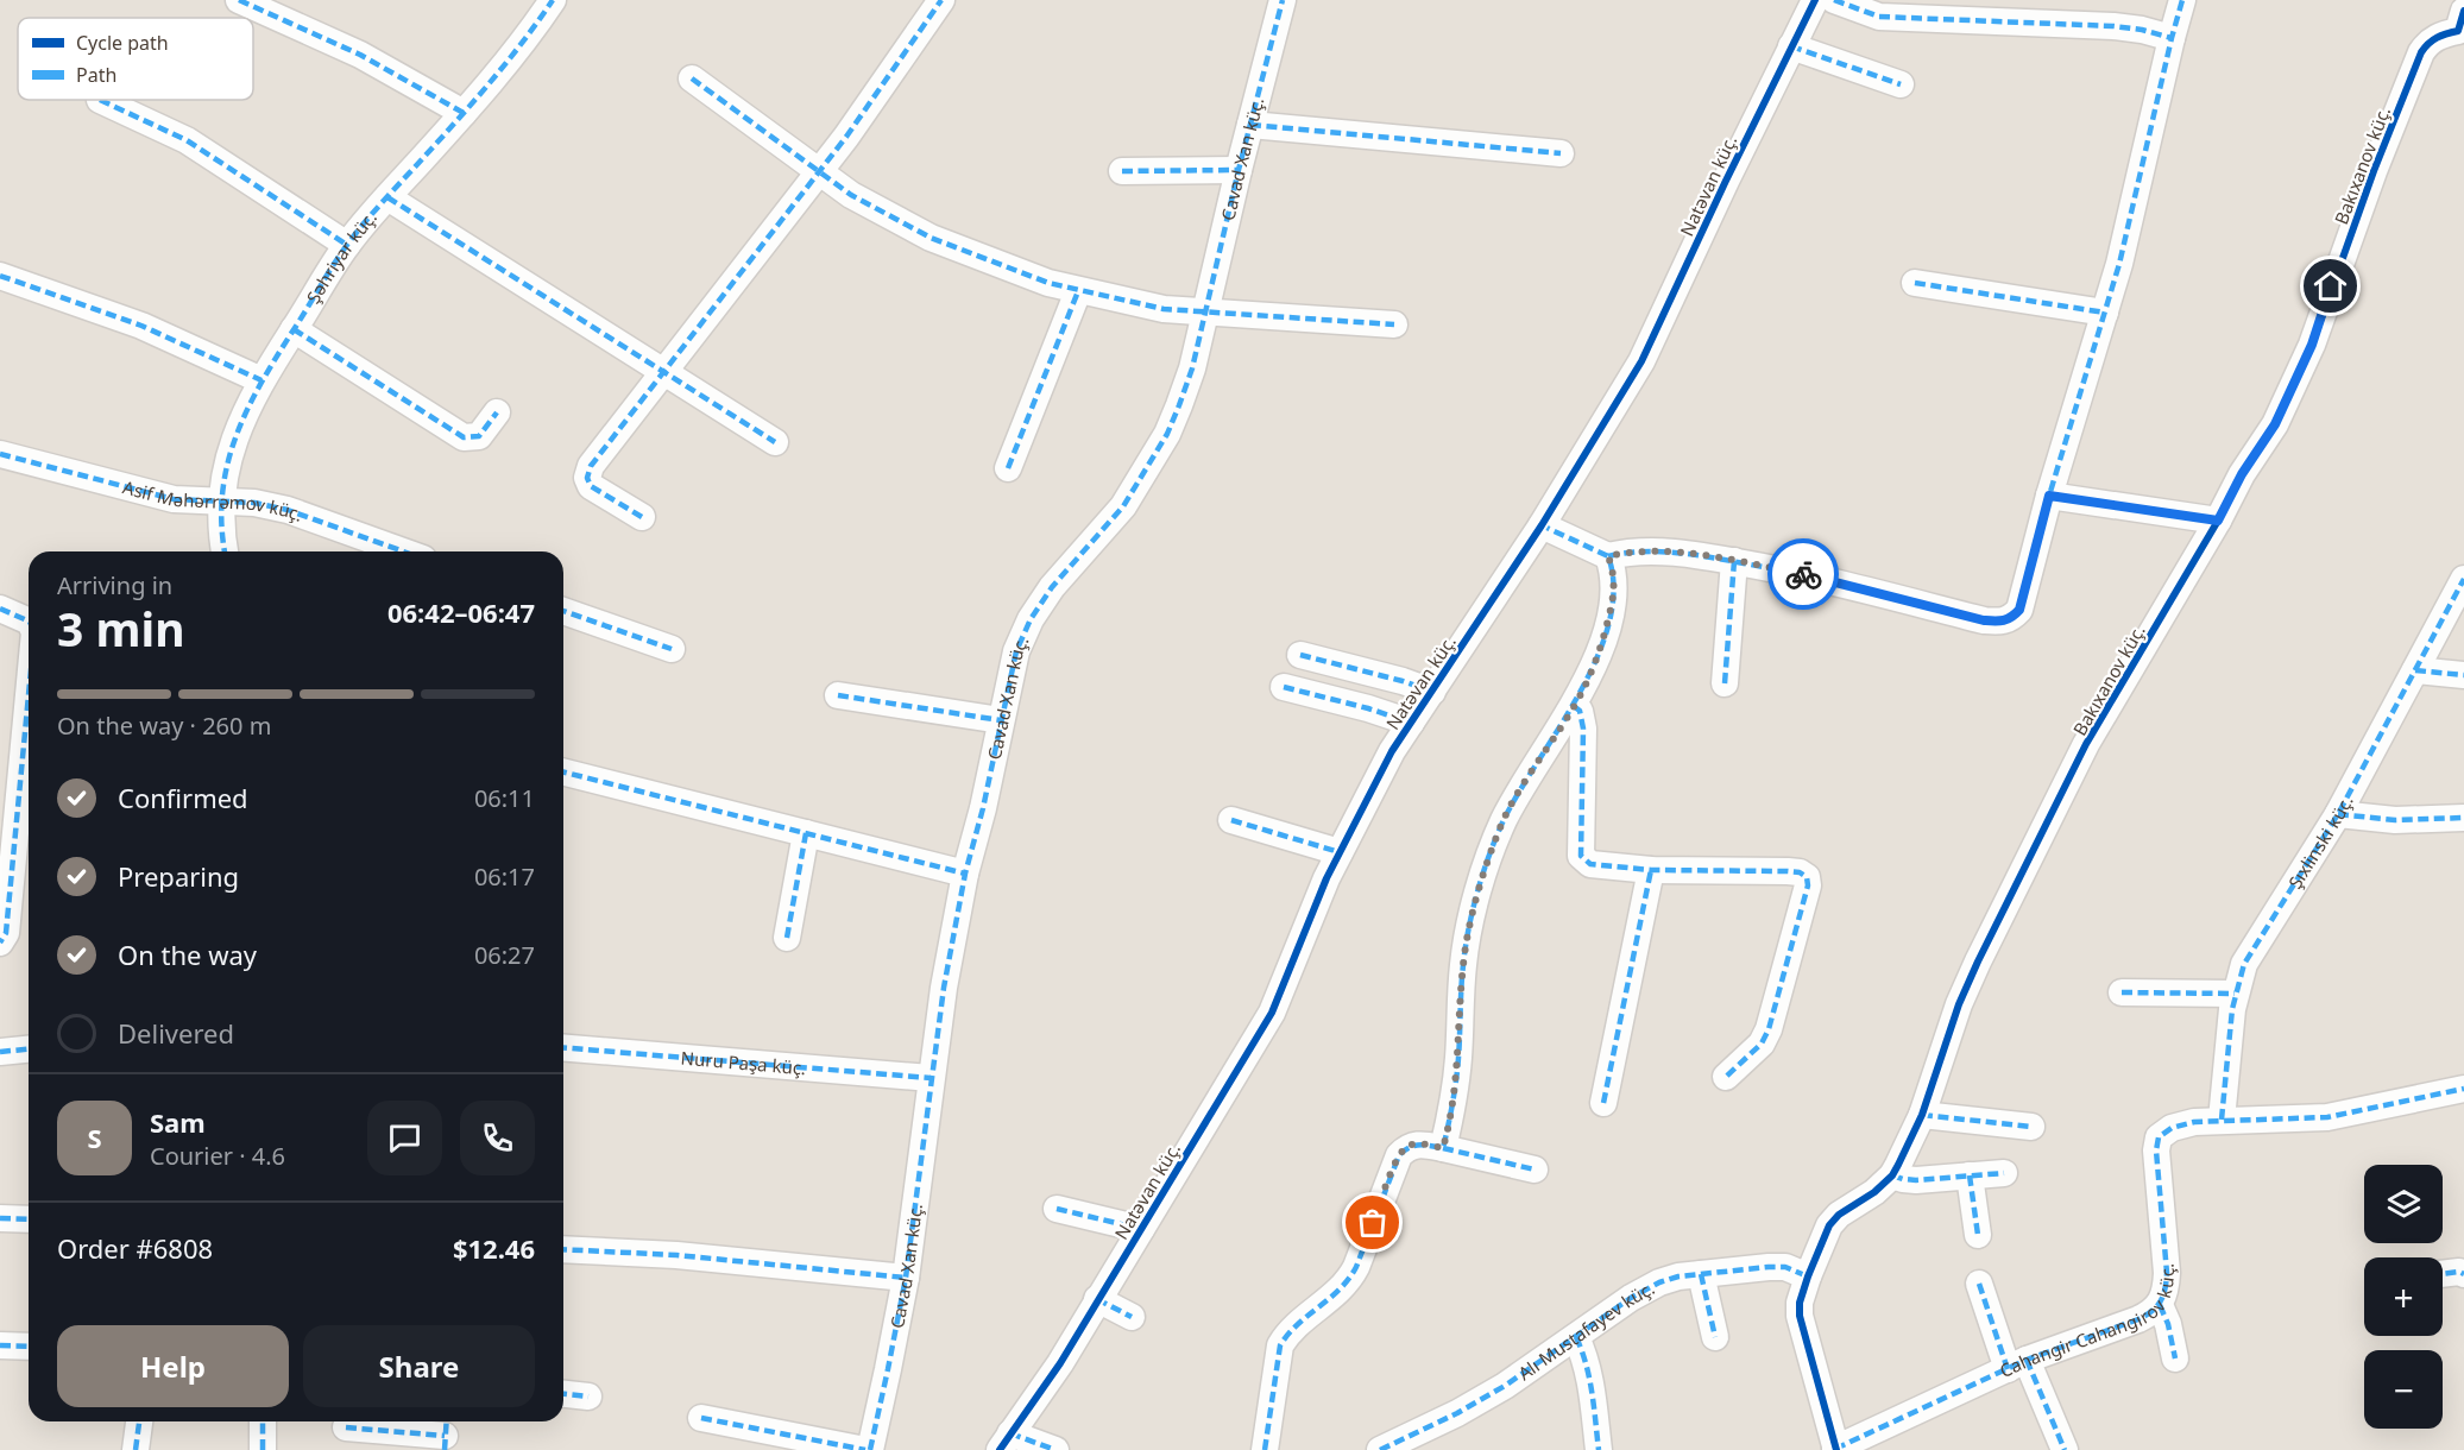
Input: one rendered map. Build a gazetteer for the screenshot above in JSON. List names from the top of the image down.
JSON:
{
  "streets": {
    "street": [
      "Cavad Xan küç.",
      "Bakıxanov küç.",
      "Natəvan küç.",
      "Şəhriyar küç.",
      "Asif Məhərrəmov küç.",
      "Şıxlinski küç.",
      "Nuru Paşa küç.",
      "Cahangir Cahangirov küç.",
      "Alı Mustafayev küç."
    ]
  },
  "crossings": [
    ["Cavad Xan küç.", "Nuru Paşa küç."],
    ["Bakıxanov küç.", "Cahangir Cahangirov küç."],
    ["Bakıxanov küç.", "Alı Mustafayev küç."],
    ["Şəhriyar küç.", "Asif Məhərrəmov küç."],
    ["Şıxlinski küç.", "Cahangir Cahangirov küç."]
  ],
  "legend": ["Cycle path", "Path"],
  "page": {
    "heading": ["3 min", "Arriving in", "06:42–06:47"],
    "panel": [
      "Sam",
      "Courier · 4.6",
      "Order #6808",
      "$12.46"
    ],
    "bar": "On the way · 260 m",
    "list": [
      ["Confirmed", "06:11"],
      ["Preparing", "06:17"],
      ["On the way", "06:27"],
      "Delivered"
    ],
    "round": "S",
    "map_buttons": ["+", "−"],
    "buttons": ["Help", "Share"]
  }
}
